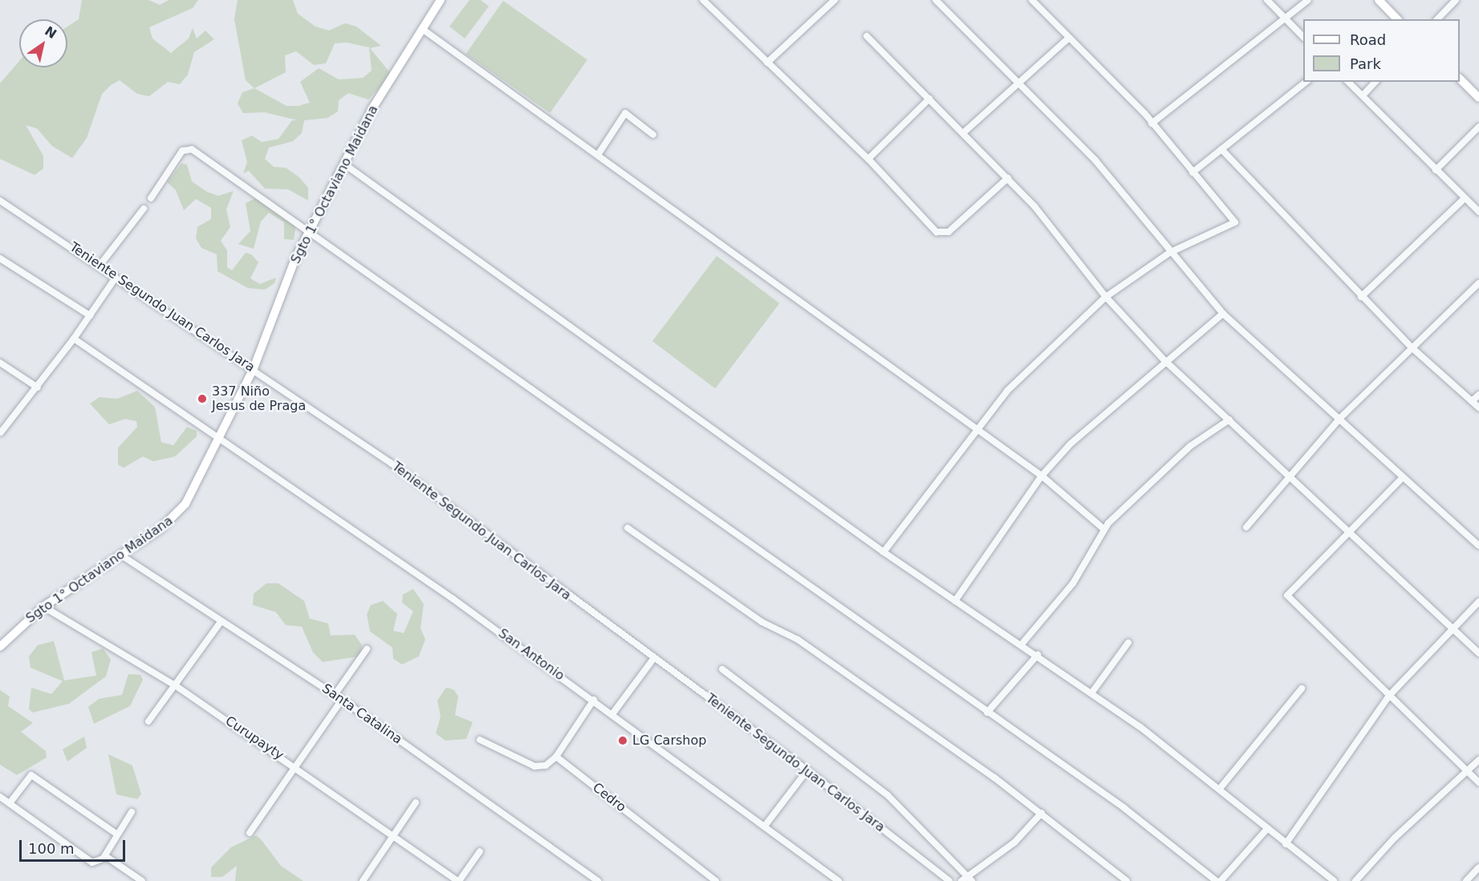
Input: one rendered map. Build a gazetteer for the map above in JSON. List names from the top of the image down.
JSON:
{
  "streets": {
    "main road": ["Sgto 1° Octaviano Maidana"],
    "street": [
      "Teniente Segundo Juan Carlos Jara",
      "San Antonio",
      "Santa Catalina",
      "Curupayty",
      "Cedro"
    ]
  },
  "crossings": [
    ["Sgto 1° Octaviano Maidana", "Teniente Segundo Juan Carlos Jara"],
    ["Sgto 1° Octaviano Maidana", "San Antonio"],
    ["Sgto 1° Octaviano Maidana", "Santa Catalina"],
    ["Sgto 1° Octaviano Maidana", "Curupayty"]
  ],
  "places": ["337 Niño Jesus de Praga", "LG Carshop"],
  "legend": ["Road", "Park"],
  "scale_bar": "100 m",
  "north": "top right"
}
